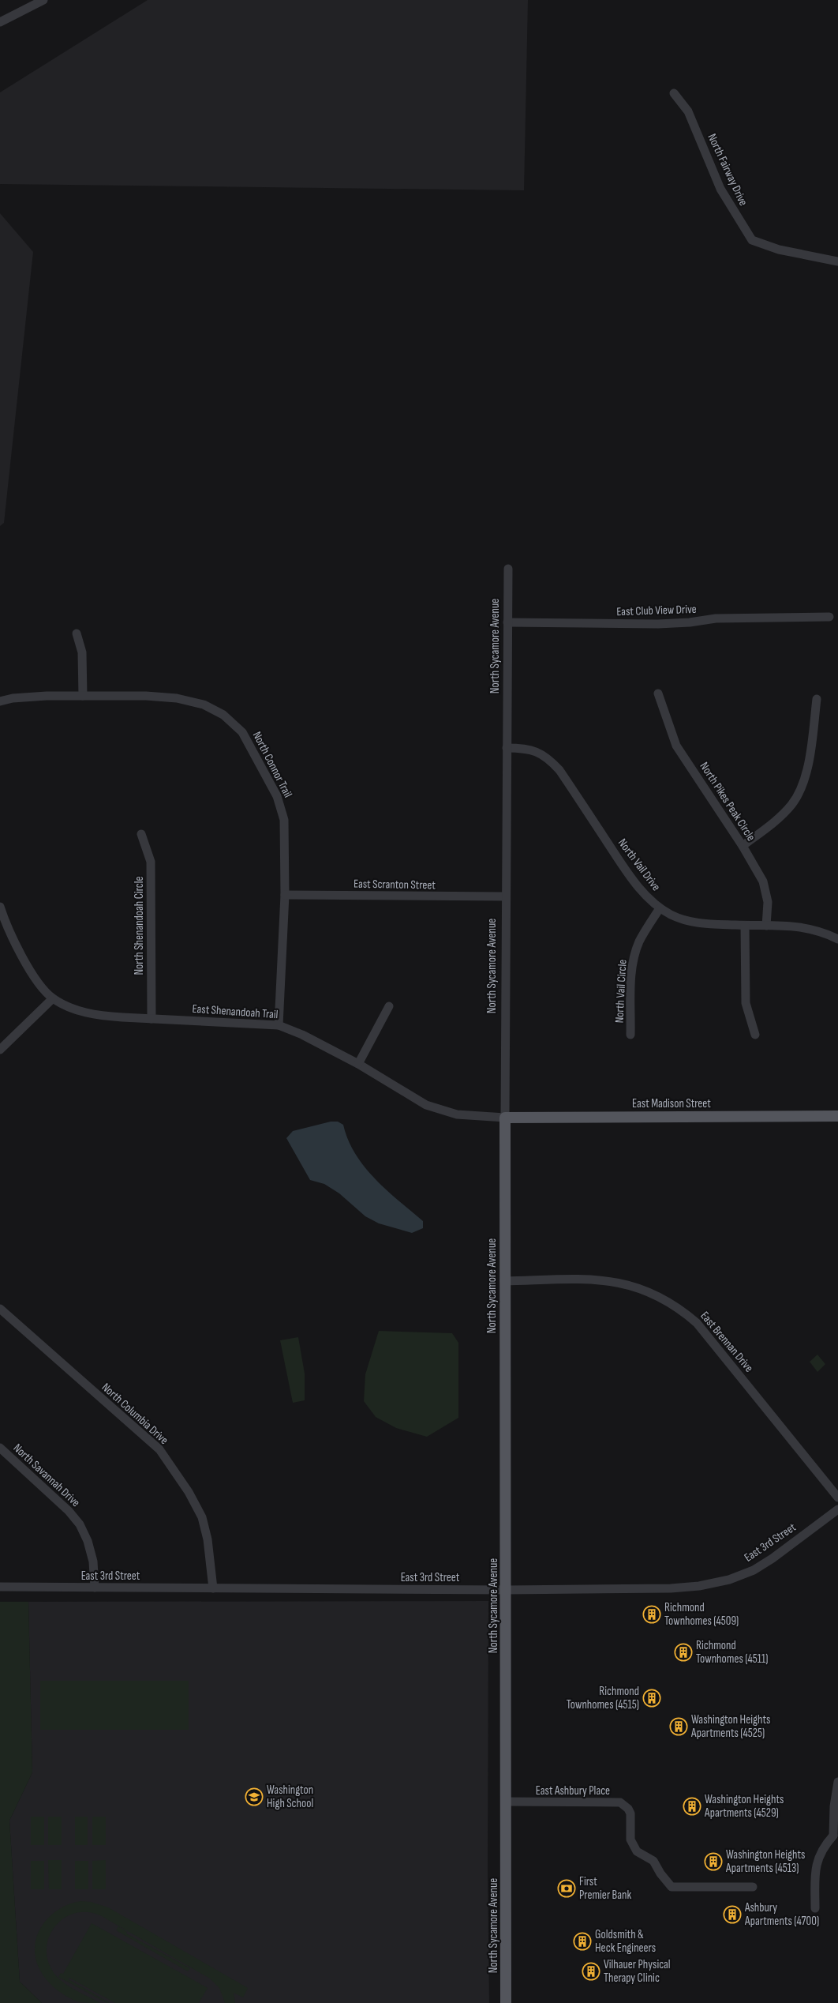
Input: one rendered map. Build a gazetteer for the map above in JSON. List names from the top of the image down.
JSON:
{
  "streets": {
    "main road": ["North Sycamore Avenue", "East Madison Street"],
    "street": [
      "North Fairway Drive",
      "East Club View Drive",
      "North Connor Trail",
      "North Pikes Peak Circle",
      "North Vail Drive",
      "East Scranton Street",
      "North Shenandoah Circle",
      "North Vail Circle",
      "East Shenandoah Trail",
      "East Brennan Drive",
      "North Columbia Drive",
      "North Savannah Drive",
      "East 3rd Street",
      "East Ashbury Place"
    ]
  },
  "crossings": [
    ["East Club View Drive", "North Sycamore Avenue"],
    ["North Sycamore Avenue", "North Vail Drive"],
    ["North Sycamore Avenue", "East Scranton Street"],
    ["North Sycamore Avenue", "East Shenandoah Trail"],
    ["North Sycamore Avenue", "East Madison Street"],
    ["North Sycamore Avenue", "East Brennan Drive"],
    ["North Sycamore Avenue", "East 3rd Street"],
    ["North Sycamore Avenue", "East Ashbury Place"],
    ["North Connor Trail", "East Scranton Street"],
    ["North Connor Trail", "East Shenandoah Trail"],
    ["North Pikes Peak Circle", "North Vail Drive"],
    ["North Vail Drive", "North Vail Circle"],
    ["North Shenandoah Circle", "East Shenandoah Trail"],
    ["East Shenandoah Trail", "East Madison Street"],
    ["North Columbia Drive", "East 3rd Street"],
    ["North Savannah Drive", "East 3rd Street"]
  ],
  "places": {
    "building": [
      "Richmond Townhomes (4509)",
      "Richmond Townhomes (4511)",
      "Richmond Townhomes (4515)",
      "Washington Heights Apartments (4525)",
      "Washington Heights Apartments (4529)",
      "Washington Heights Apartments (4513)",
      "Ashbury Apartments (4700)",
      "Goldsmith & Heck Engineers",
      "Vilhauer Physical Therapy Clinic"
    ],
    "school or university": ["Washington High School"],
    "bank": ["First Premier Bank"]
  }
}
